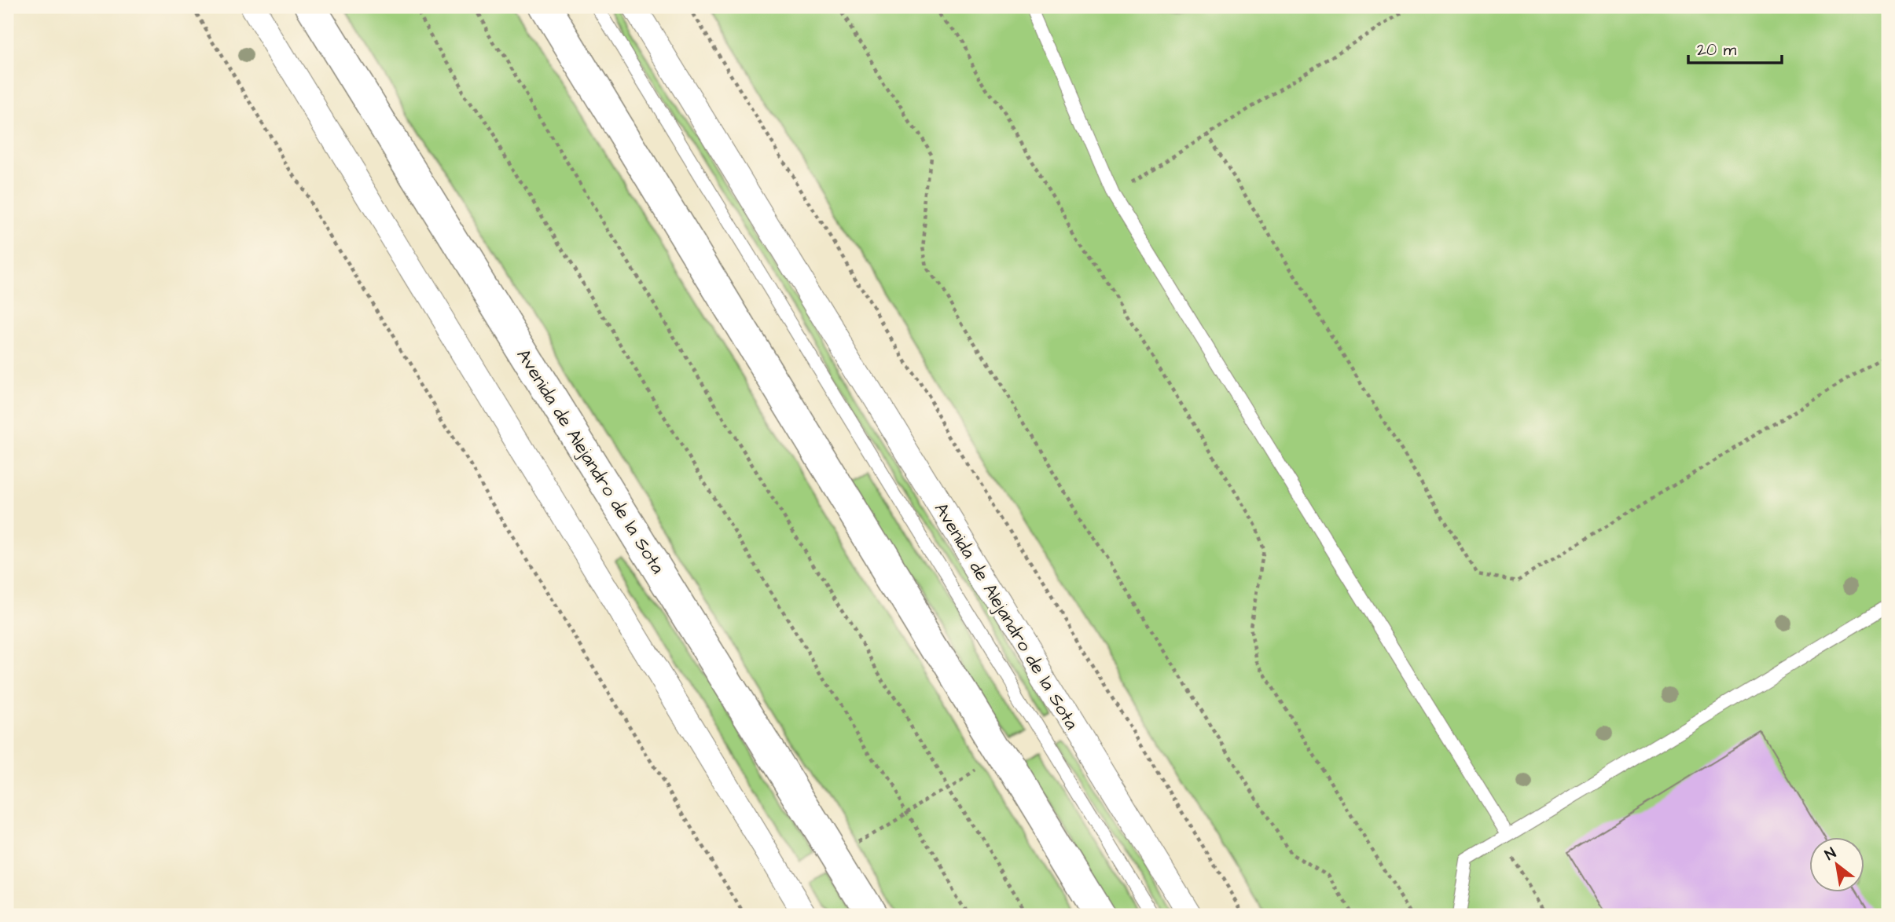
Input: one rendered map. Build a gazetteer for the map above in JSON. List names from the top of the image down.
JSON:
{
  "streets": {
    "main road": ["Avenida de Alejandro de la Sota"]
  },
  "scale_bar": "20 m",
  "north": "top left"
}
